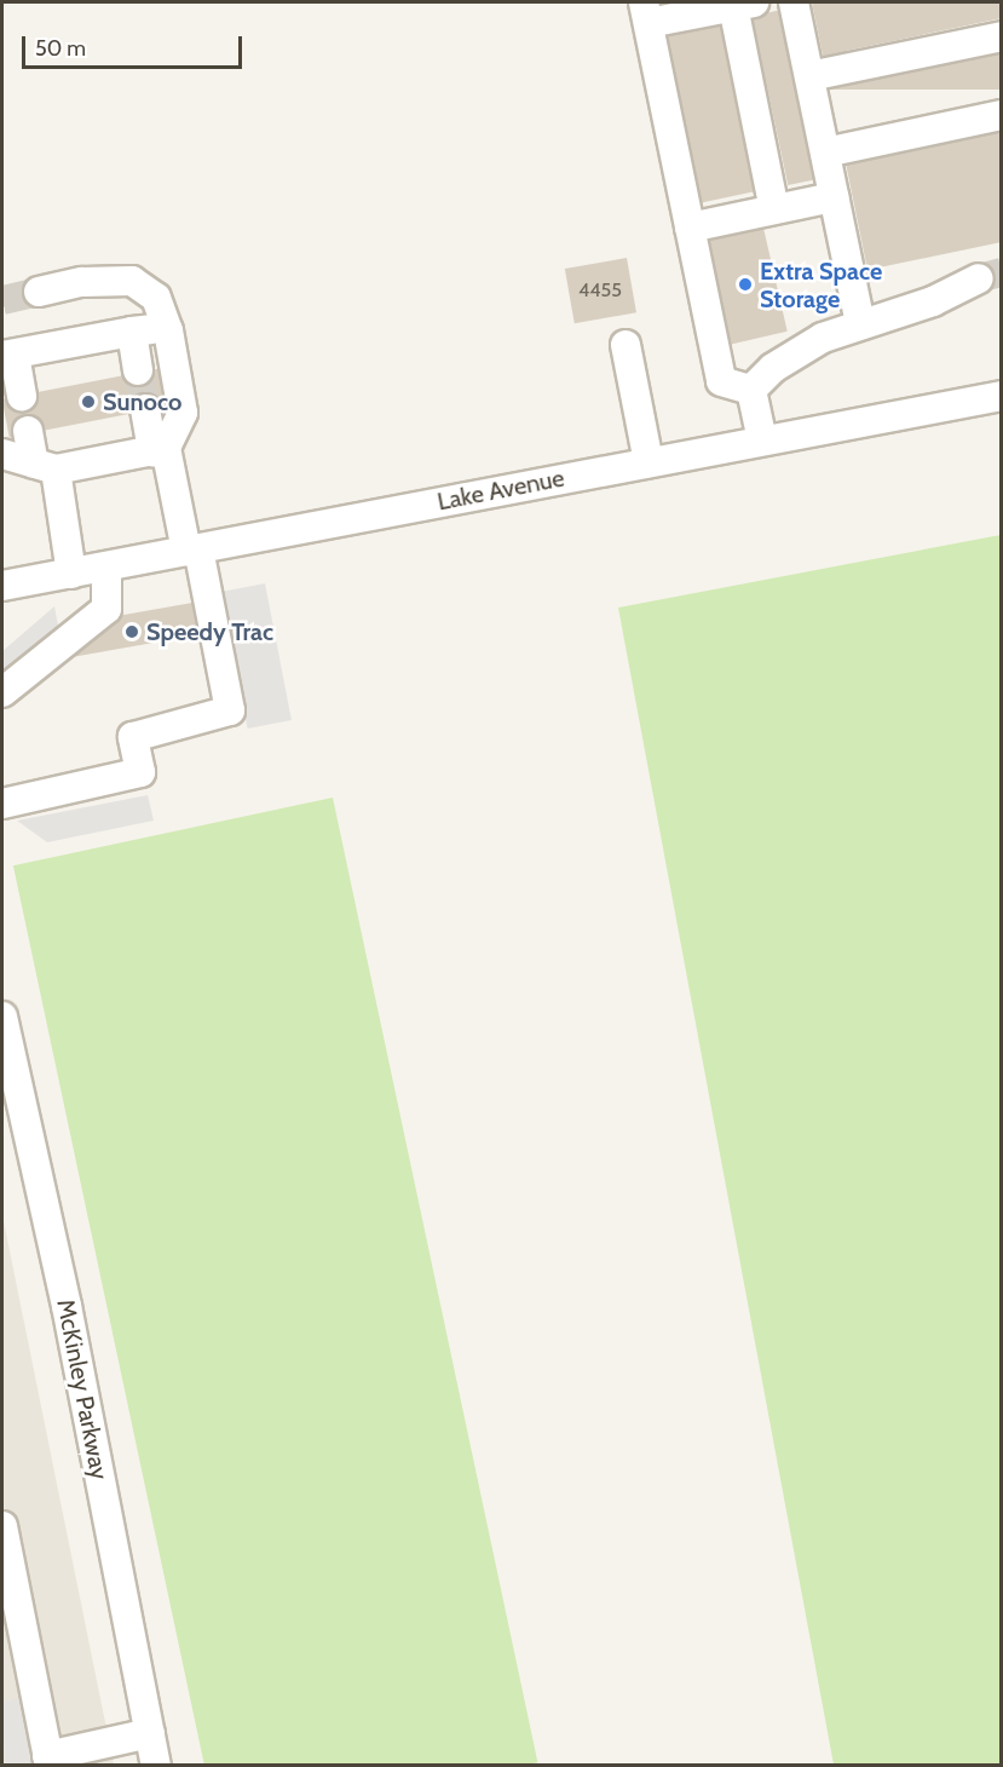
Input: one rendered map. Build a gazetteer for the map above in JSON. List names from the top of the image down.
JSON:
{
  "streets": {
    "street": ["Lake Avenue", "McKinley Parkway"]
  },
  "places": ["Extra Space Storage", "Sunoco", "Speedy Trac"],
  "house_numbers": ["4455"],
  "scale_bar": "50 m"
}
